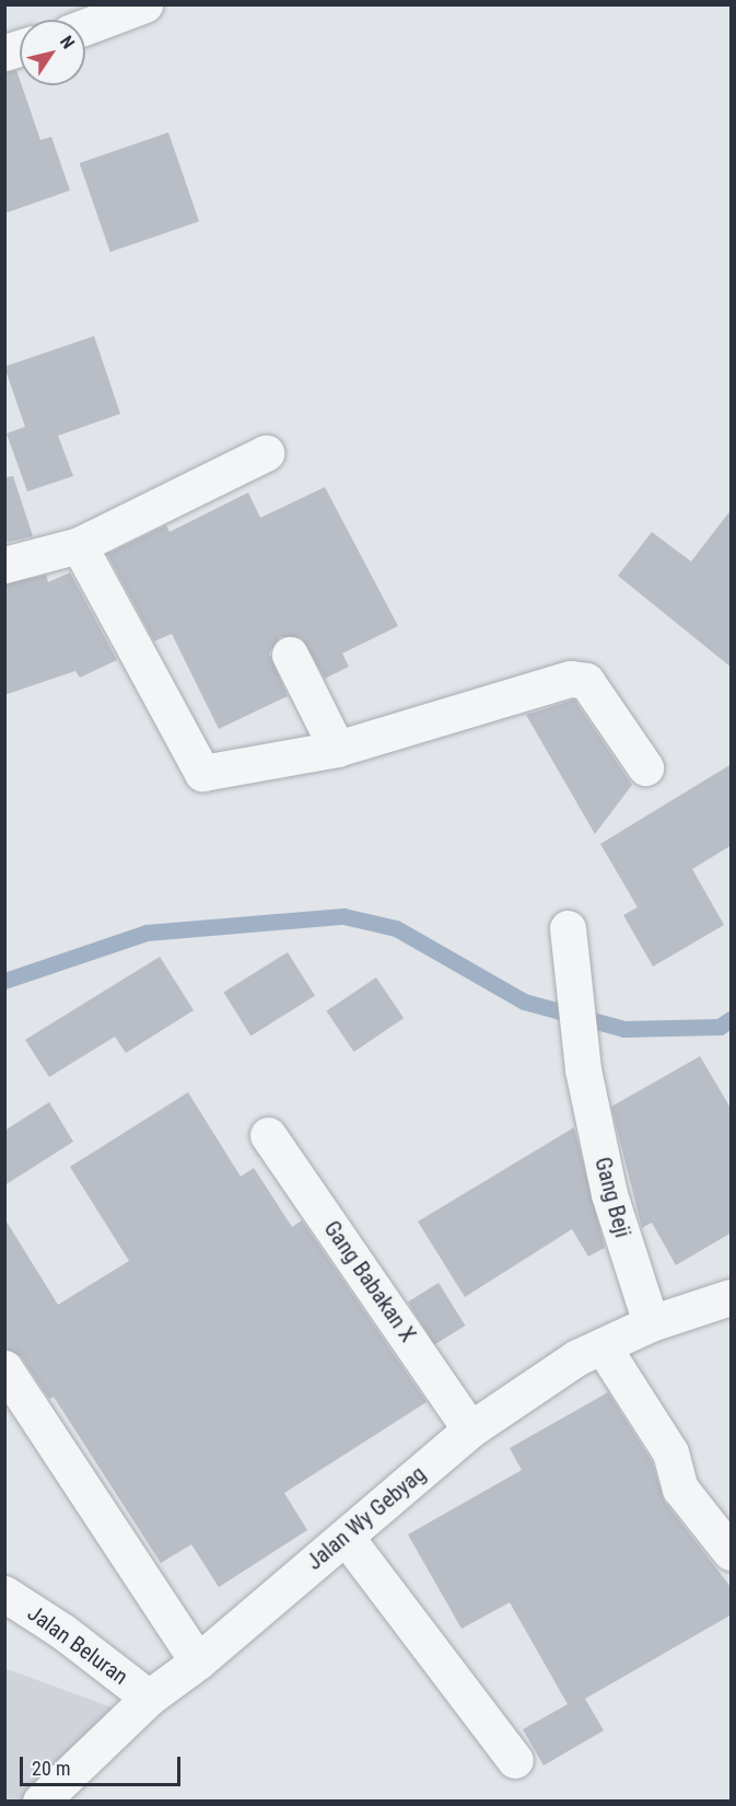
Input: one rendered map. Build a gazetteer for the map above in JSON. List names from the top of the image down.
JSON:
{
  "streets": {
    "street": [
      "Gang Beji",
      "Gang Babakan X",
      "Jalan Wy Gebyag",
      "Jalan Beluran"
    ]
  },
  "crossings": [
    ["Gang Beji", "Jalan Wy Gebyag"],
    ["Gang Babakan X", "Jalan Wy Gebyag"],
    ["Jalan Wy Gebyag", "Jalan Beluran"]
  ],
  "scale_bar": "20 m",
  "north": "top right"
}
